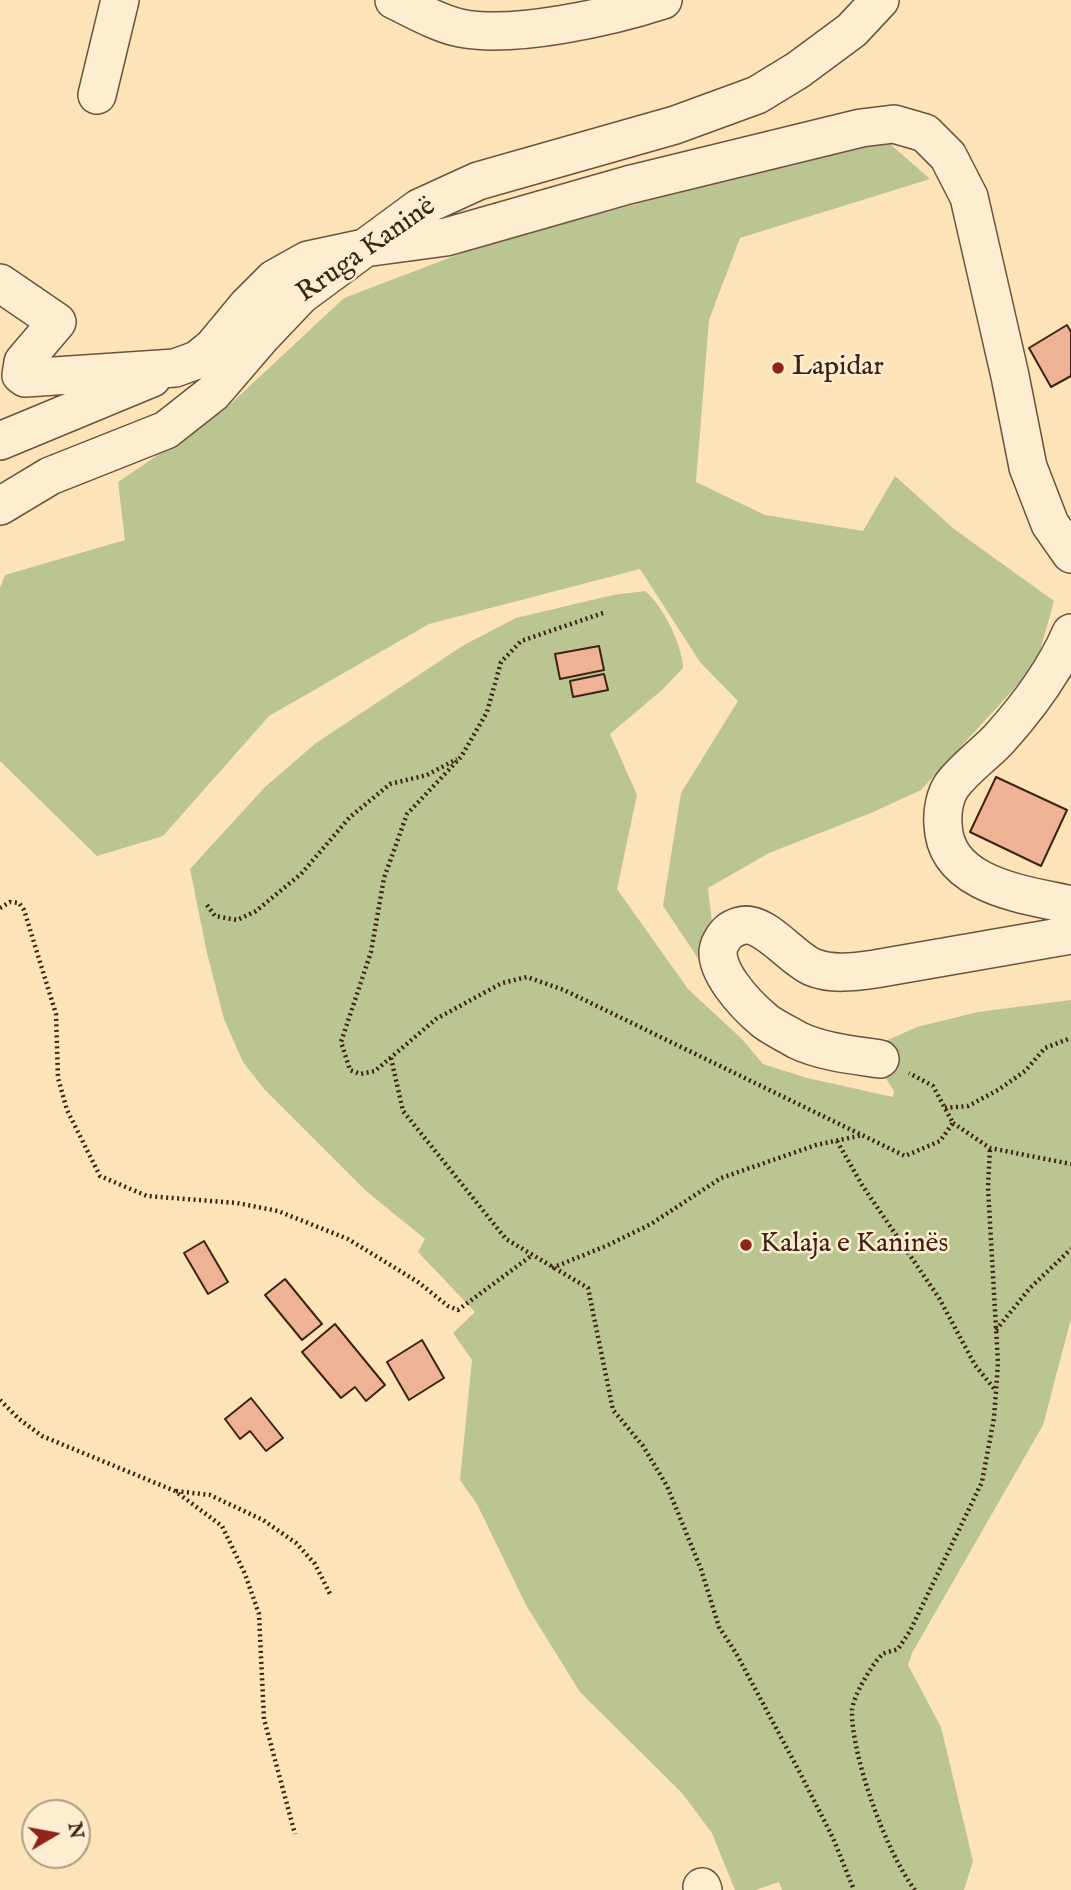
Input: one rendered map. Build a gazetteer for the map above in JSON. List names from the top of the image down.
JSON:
{
  "streets": {
    "street": ["Rruga Kaninë"]
  },
  "places": ["Lapidar", "Kalaja e Kaninës"],
  "north": "right"
}
